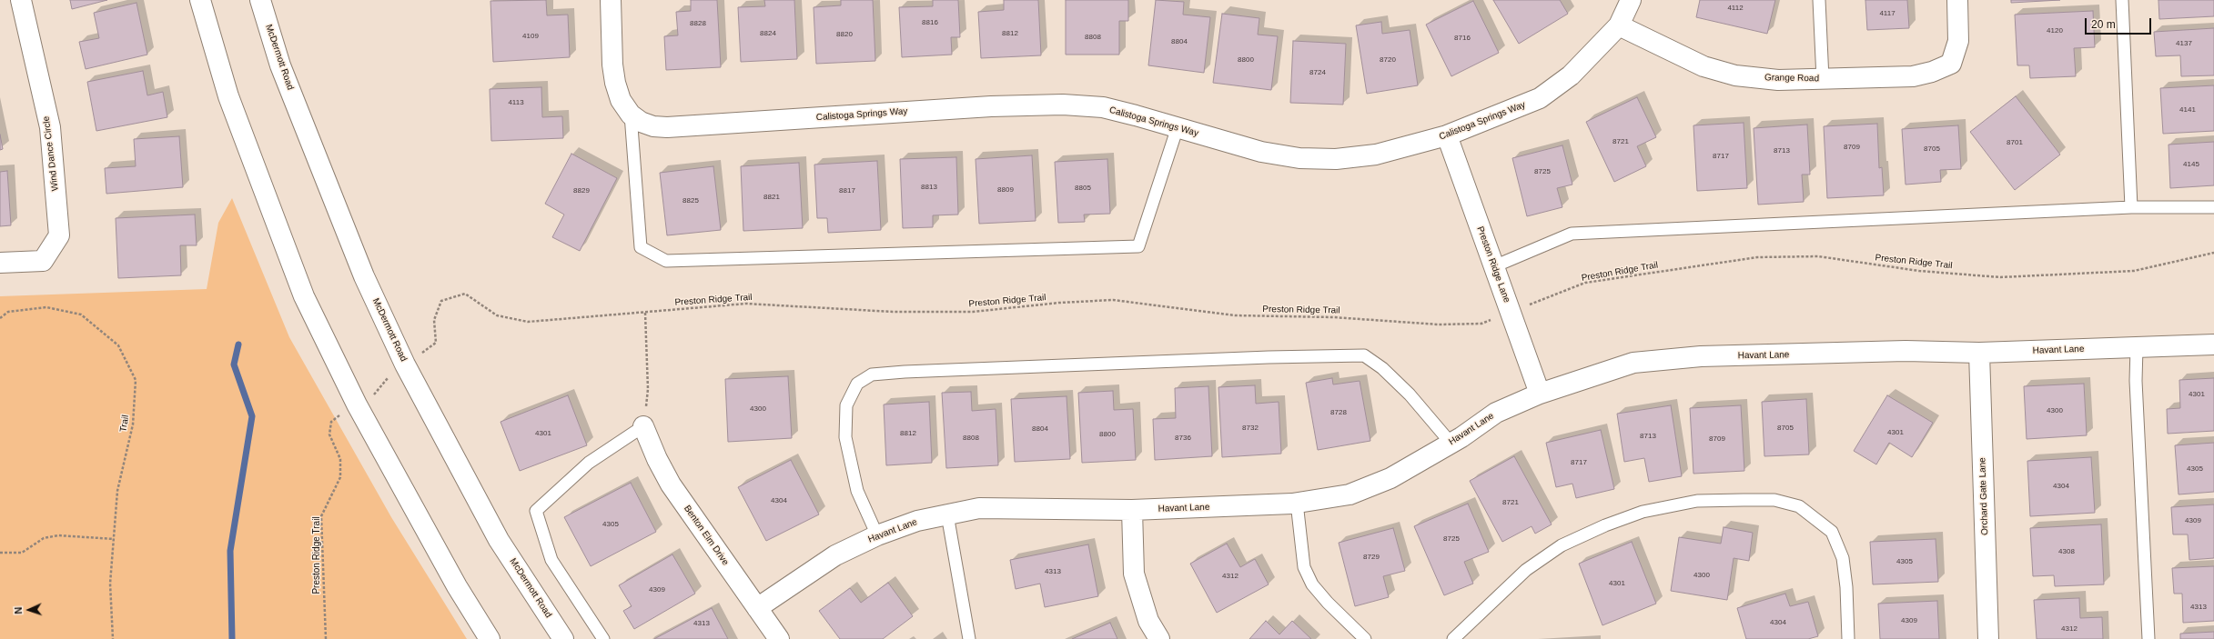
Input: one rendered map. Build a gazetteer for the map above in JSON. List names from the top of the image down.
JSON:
{
  "streets": {
    "street": [
      "McDermott Road",
      "Grange Road",
      "Calistoga Springs Way",
      "Wind Dance Circle",
      "Preston Ridge Lane",
      "Havant Lane",
      "Orchard Gate Lane",
      "Benton Elm Drive"
    ],
    "path": ["Preston Ridge Trail", "Trail"]
  },
  "crossings": [
    ["Grange Road", "Calistoga Springs Way"],
    ["Calistoga Springs Way", "Preston Ridge Lane"],
    ["Preston Ridge Trail", "Preston Ridge Lane"],
    ["Preston Ridge Lane", "Havant Lane"],
    ["Havant Lane", "Orchard Gate Lane"],
    ["Havant Lane", "Benton Elm Drive"]
  ],
  "house_numbers": [
    "4112",
    "4117",
    "8816",
    "8828",
    "4120",
    "8824",
    "8812",
    "8820",
    "4109",
    "8808",
    "8716",
    "8804",
    "4137",
    "8800",
    "8720",
    "8724",
    "4113",
    "4141",
    "8721",
    "8701",
    "8709",
    "8705",
    "8713",
    "8717",
    "4145",
    "8725",
    "8813",
    "8805",
    "8809",
    "8829",
    "8817",
    "8821",
    "8825",
    "4301",
    "4300",
    "4300",
    "8728",
    "8732",
    "8705",
    "8804",
    "4301",
    "4301",
    "8812",
    "8800",
    "8713",
    "8808",
    "8736",
    "8709",
    "8717",
    "4305",
    "4304",
    "4304",
    "8721",
    "4309",
    "4305",
    "8725",
    "4308",
    "8729",
    "4305",
    "4313",
    "4300",
    "4312",
    "4301",
    "4309",
    "4313",
    "4309",
    "4304",
    "4313",
    "4312"
  ],
  "scale_bar": "20 m",
  "north": "left"
}
